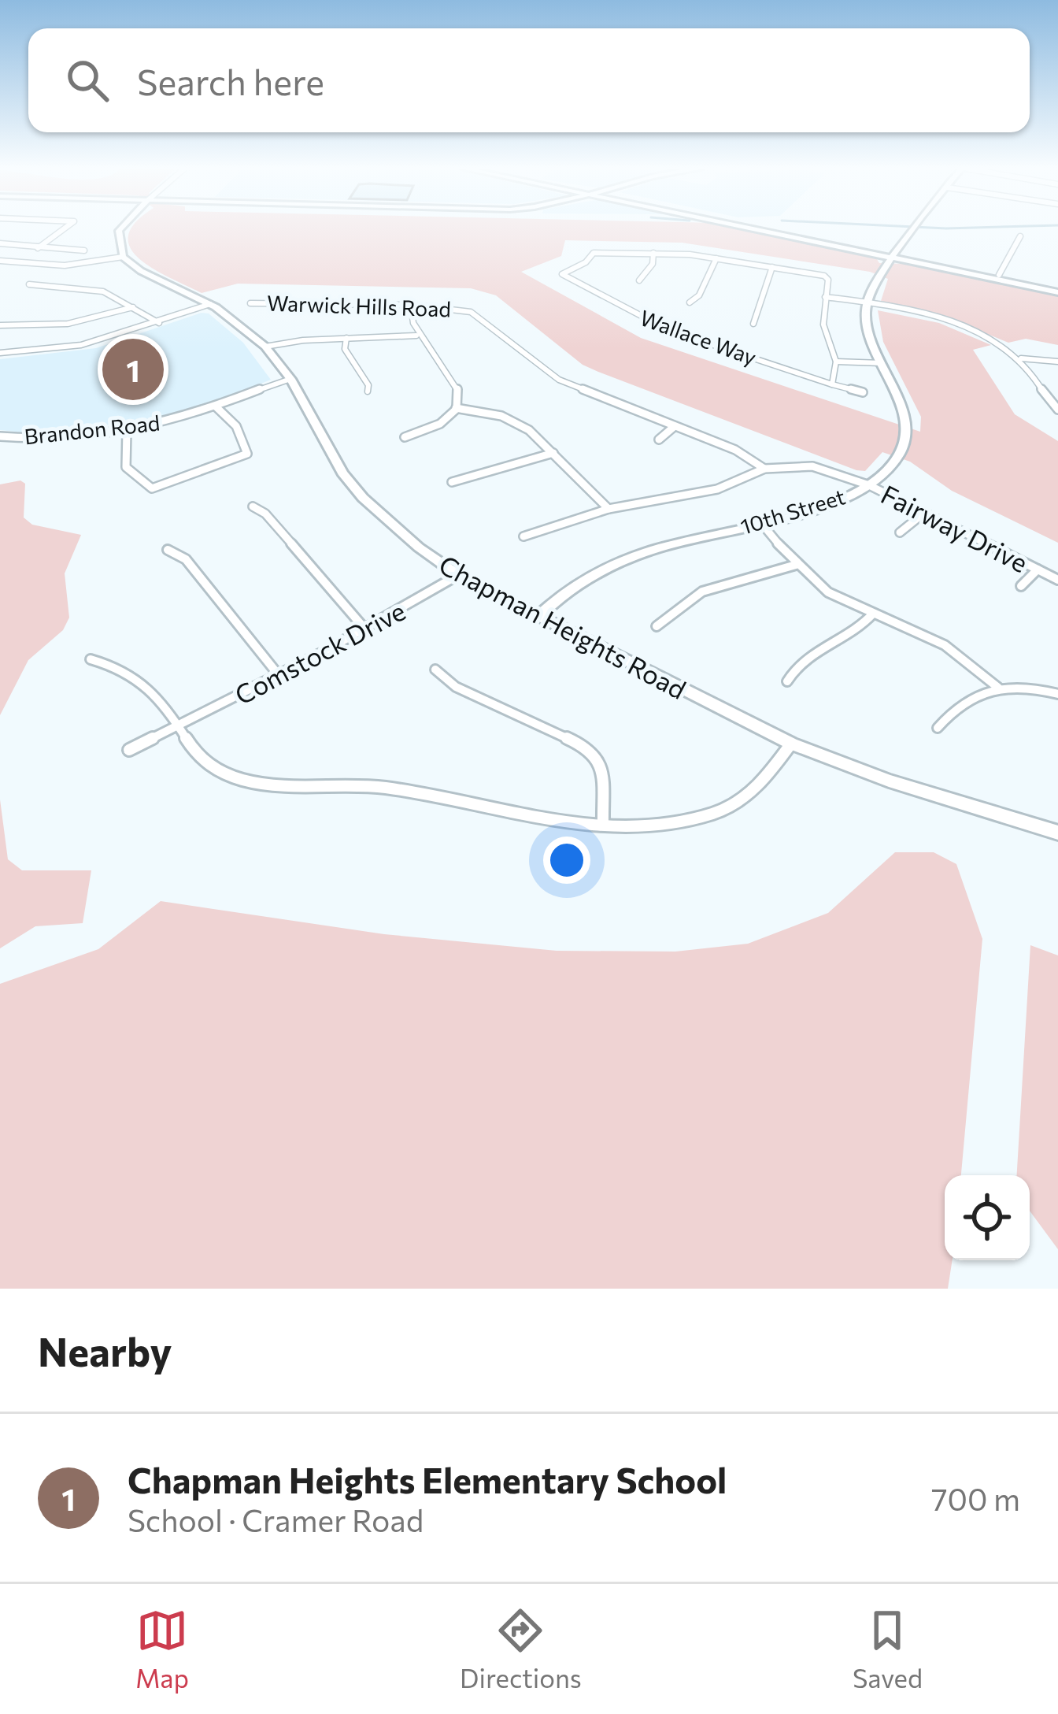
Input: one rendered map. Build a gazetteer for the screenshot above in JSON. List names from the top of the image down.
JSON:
{
  "streets": {
    "street": [
      "Warwick Hills Road",
      "Wallace Way",
      "Brandon Road",
      "10th Street",
      "Fairway Drive",
      "Chapman Heights Road",
      "Comstock Drive"
    ]
  },
  "crossings": [
    ["Warwick Hills Road", "Fairway Drive"],
    ["Brandon Road", "Chapman Heights Road"],
    ["10th Street", "Fairway Drive"],
    ["10th Street", "Chapman Heights Road"],
    ["Chapman Heights Road", "Comstock Drive"]
  ],
  "page": {
    "search": "Search here",
    "pins": "1",
    "heading": "Nearby",
    "list": [
      {
        "mark": "1",
        "name": "Chapman Heights Elementary School",
        "note": "School · Cramer Road",
        "value": "700 m"
      }
    ],
    "nav": ["Map", "Directions", "Saved"]
  }
}
